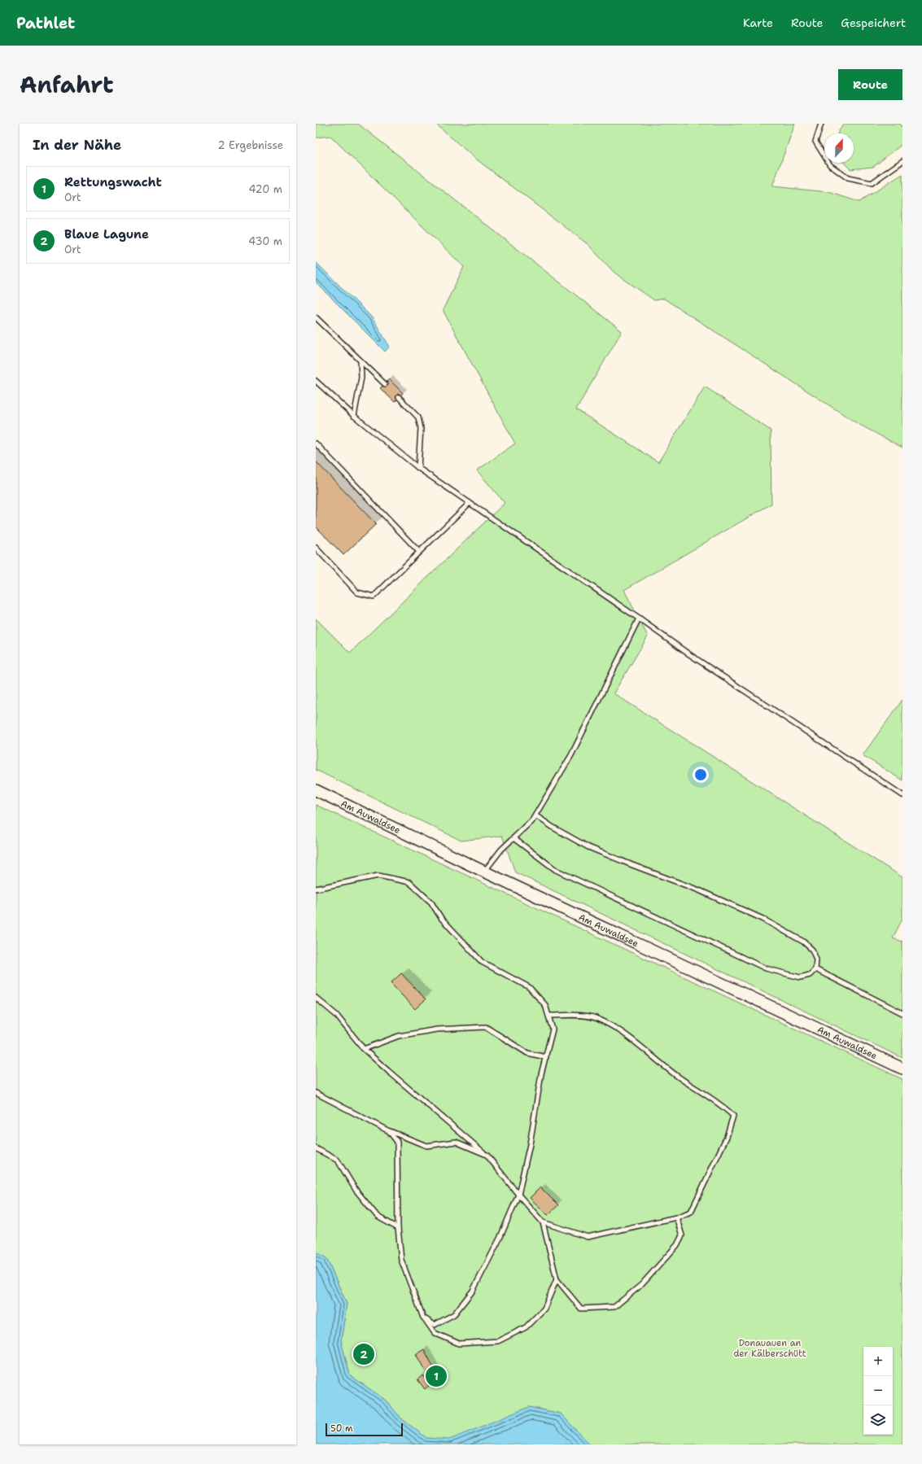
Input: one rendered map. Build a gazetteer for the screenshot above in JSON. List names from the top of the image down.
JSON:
{
  "streets": {
    "street": ["Am Auwaldsee"]
  },
  "parks": ["Donauauen an der Kälberschütt"],
  "scale_bar": "50 m",
  "north": "top",
  "page": {
    "header": "Pathlet",
    "nav": ["Karte", "Route", "Gespeichert"],
    "title": "Anfahrt",
    "buttons": "Route",
    "heading": ["In der Nähe", "2 Ergebnisse"],
    "list": [
      {
        "mark": "1",
        "name": "Rettungswacht",
        "note": "Ort",
        "value": "420 m"
      },
      {
        "mark": "2",
        "name": "Blaue Lagune",
        "note": "Ort",
        "value": "430 m"
      }
    ],
    "pins": ["2", "1"],
    "map_buttons": ["+", "−"],
    "scale": "50 m"
  }
}
